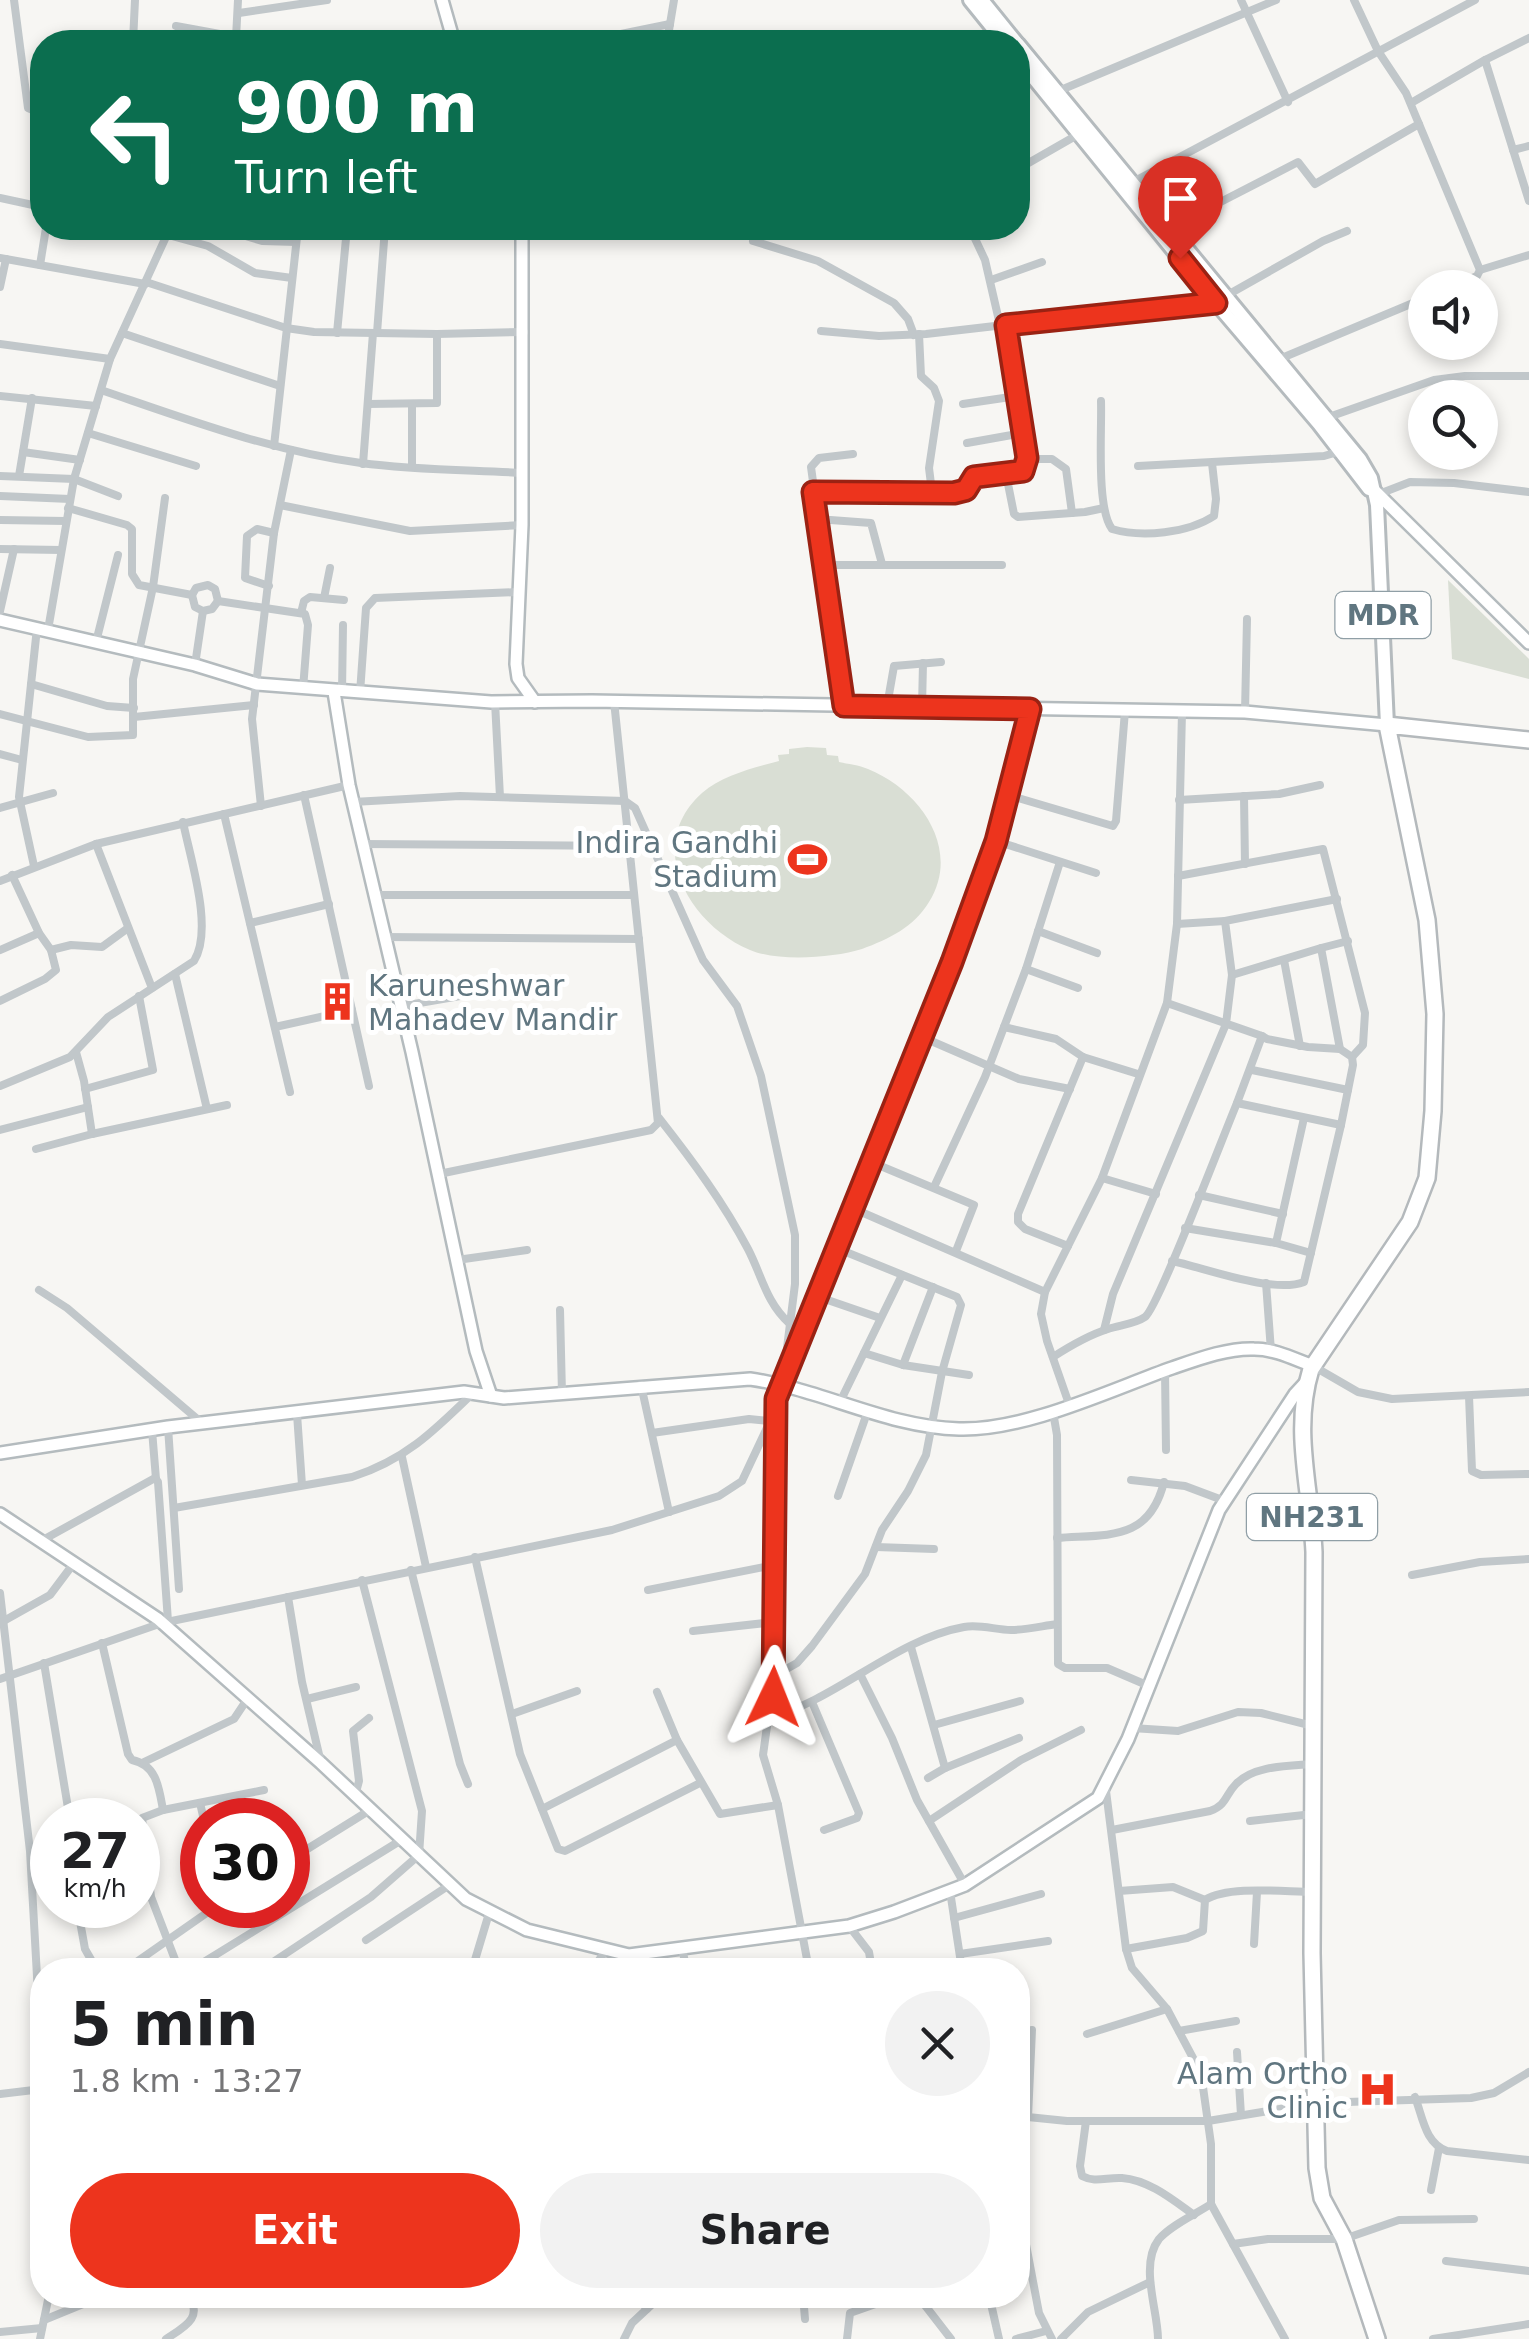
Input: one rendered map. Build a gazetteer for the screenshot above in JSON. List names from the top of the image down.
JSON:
{
  "streets": {
    "highway": ["NH231"],
    "main road": ["MDR"]
  },
  "crossings": [
    ["MDR", "NH231"]
  ],
  "places": {
    "sports": ["Indira Gandhi Stadium"],
    "building": ["Karuneshwar Mahadev Mandir"],
    "hospital": ["Alam Ortho Clinic"]
  },
  "page": {
    "turn": ["900 m", "Turn left"],
    "speed": "27 km/h",
    "limit": "30",
    "heading": ["5 min", "1.8 km · 13:27"],
    "buttons": ["Exit", "Share"]
  }
}
